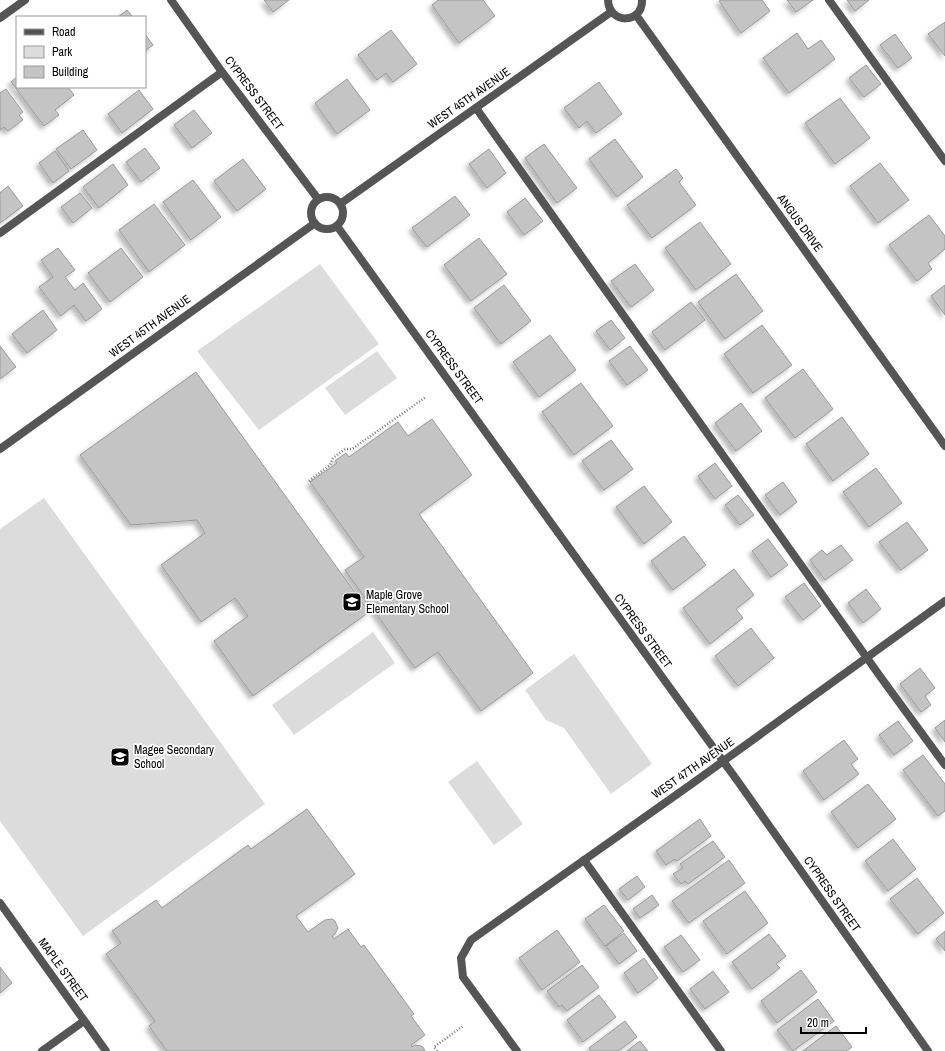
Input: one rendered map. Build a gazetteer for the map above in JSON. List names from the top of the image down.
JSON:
{
  "streets": {
    "street": [
      "CYPRESS STREET",
      "WEST 45TH AVENUE",
      "ANGUS DRIVE",
      "WEST 47TH AVENUE",
      "MAPLE STREET"
    ]
  },
  "crossings": [
    ["CYPRESS STREET", "WEST 45TH AVENUE"],
    ["CYPRESS STREET", "WEST 47TH AVENUE"]
  ],
  "places": {
    "school or university": ["Maple Grove Elementary School", "Magee Secondary School"]
  },
  "legend": ["Road", "Park", "Building"],
  "scale_bar": "20 m"
}
